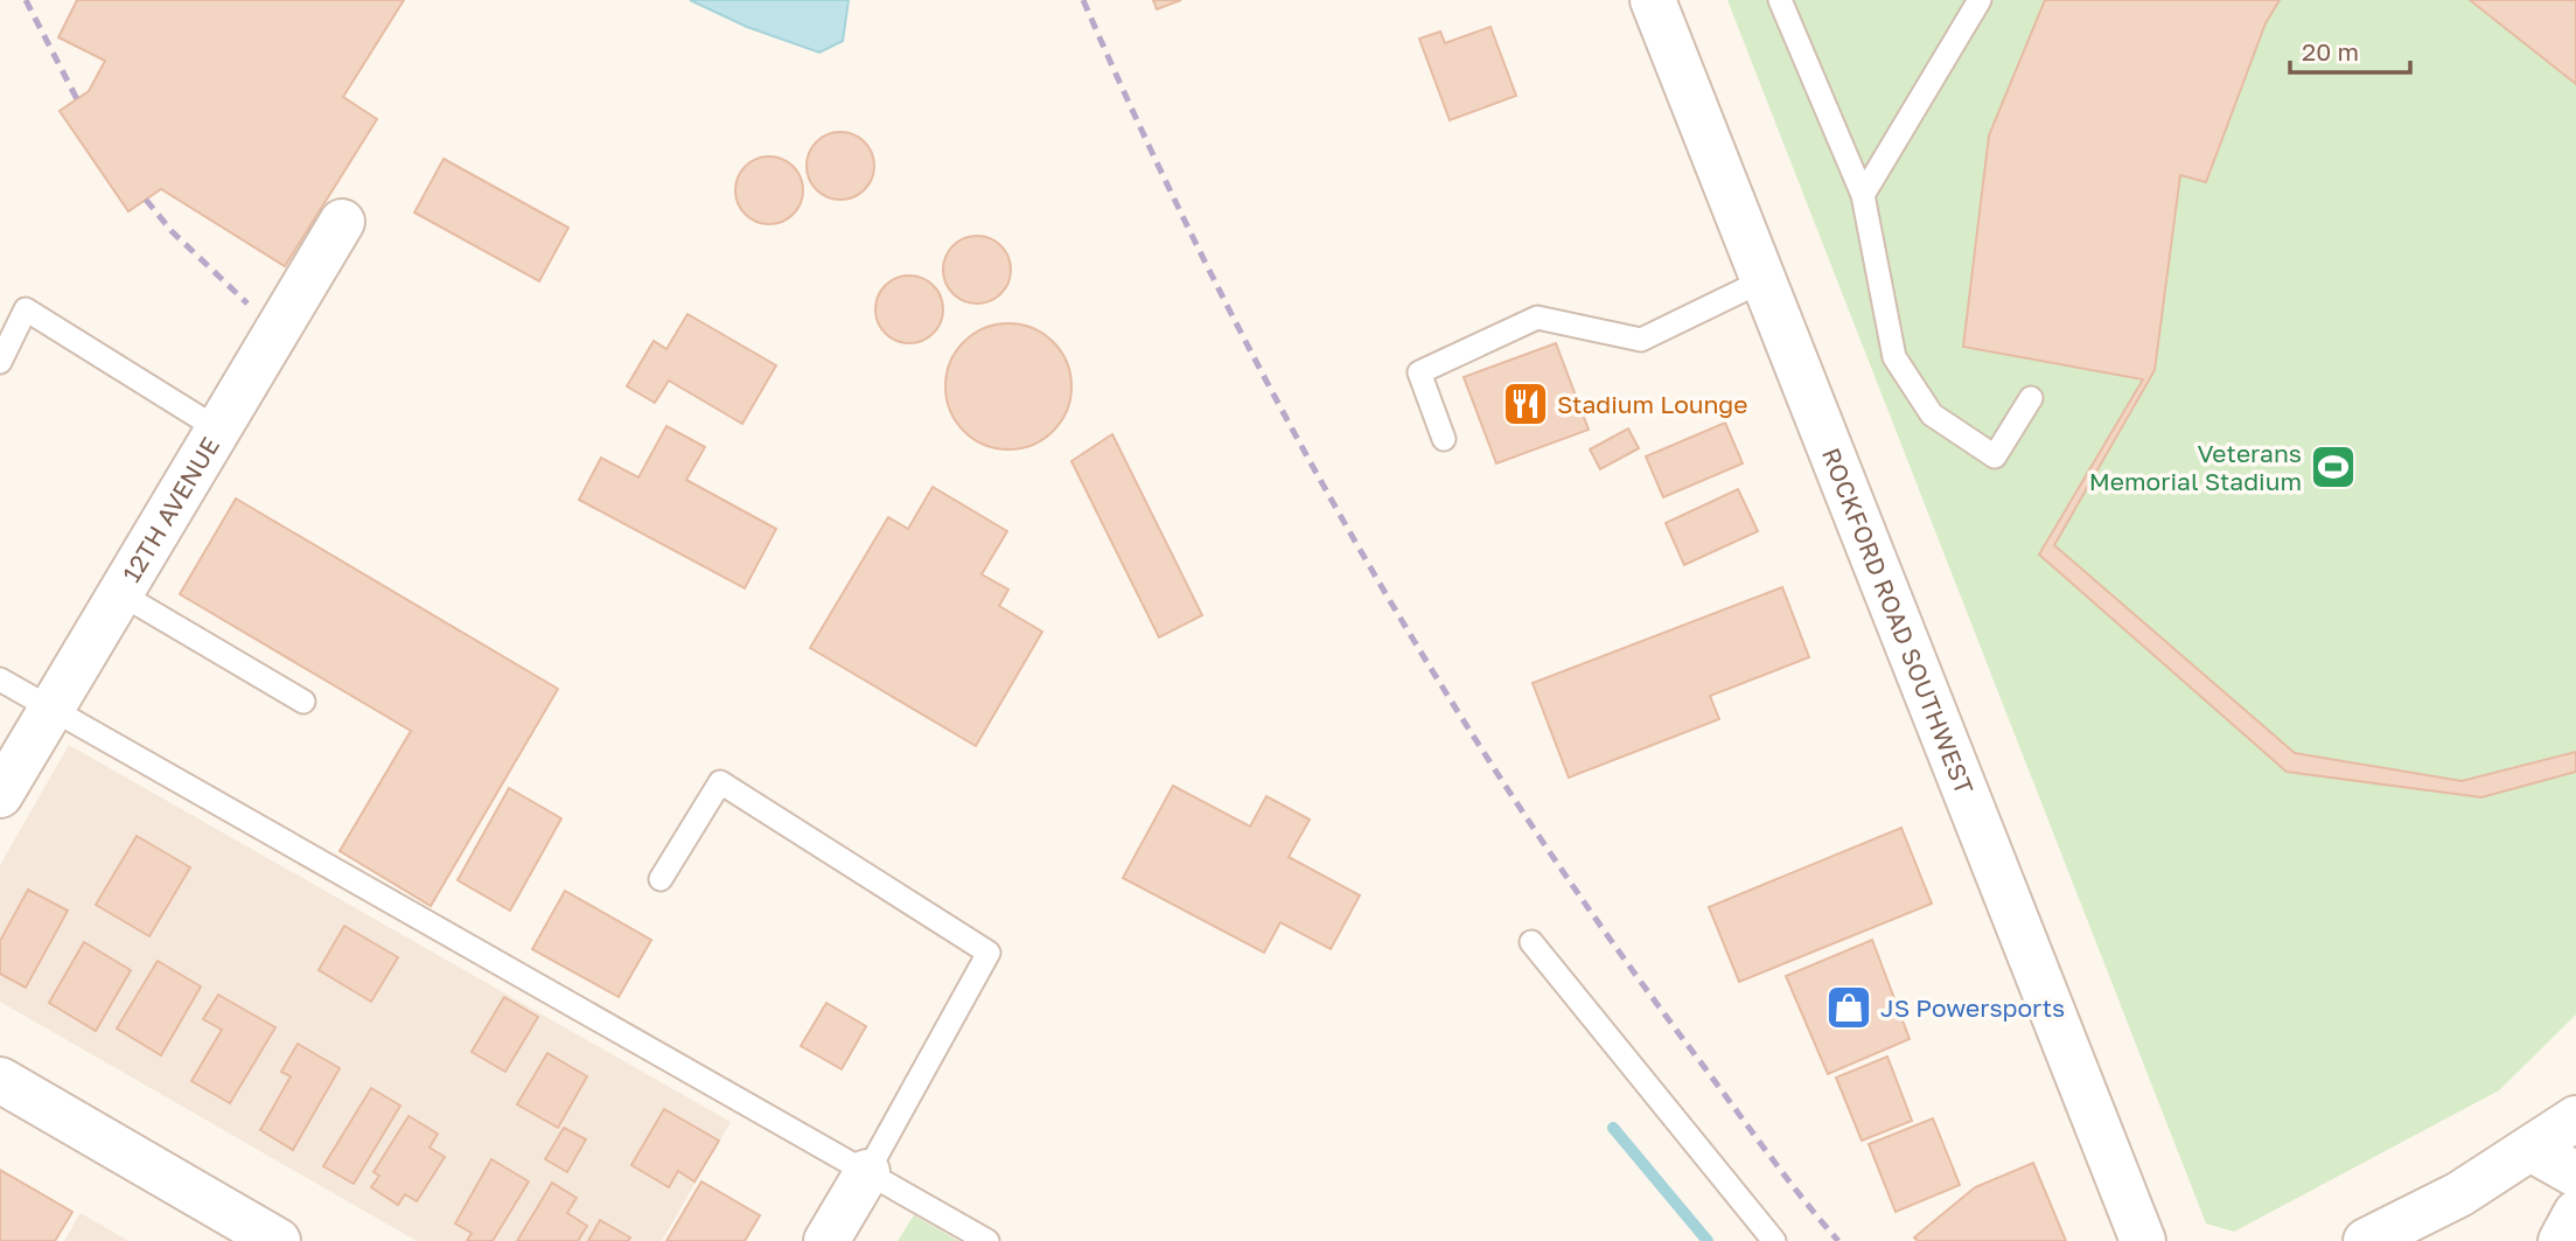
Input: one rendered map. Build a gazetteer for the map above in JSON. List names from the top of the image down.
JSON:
{
  "streets": {
    "street": ["12TH AVENUE", "ROCKFORD ROAD SOUTHWEST"]
  },
  "places": {
    "restaurant": ["Stadium Lounge"],
    "sports": ["Veterans Memorial Stadium"],
    "shop": ["JS Powersports"]
  },
  "scale_bar": "20 m"
}
